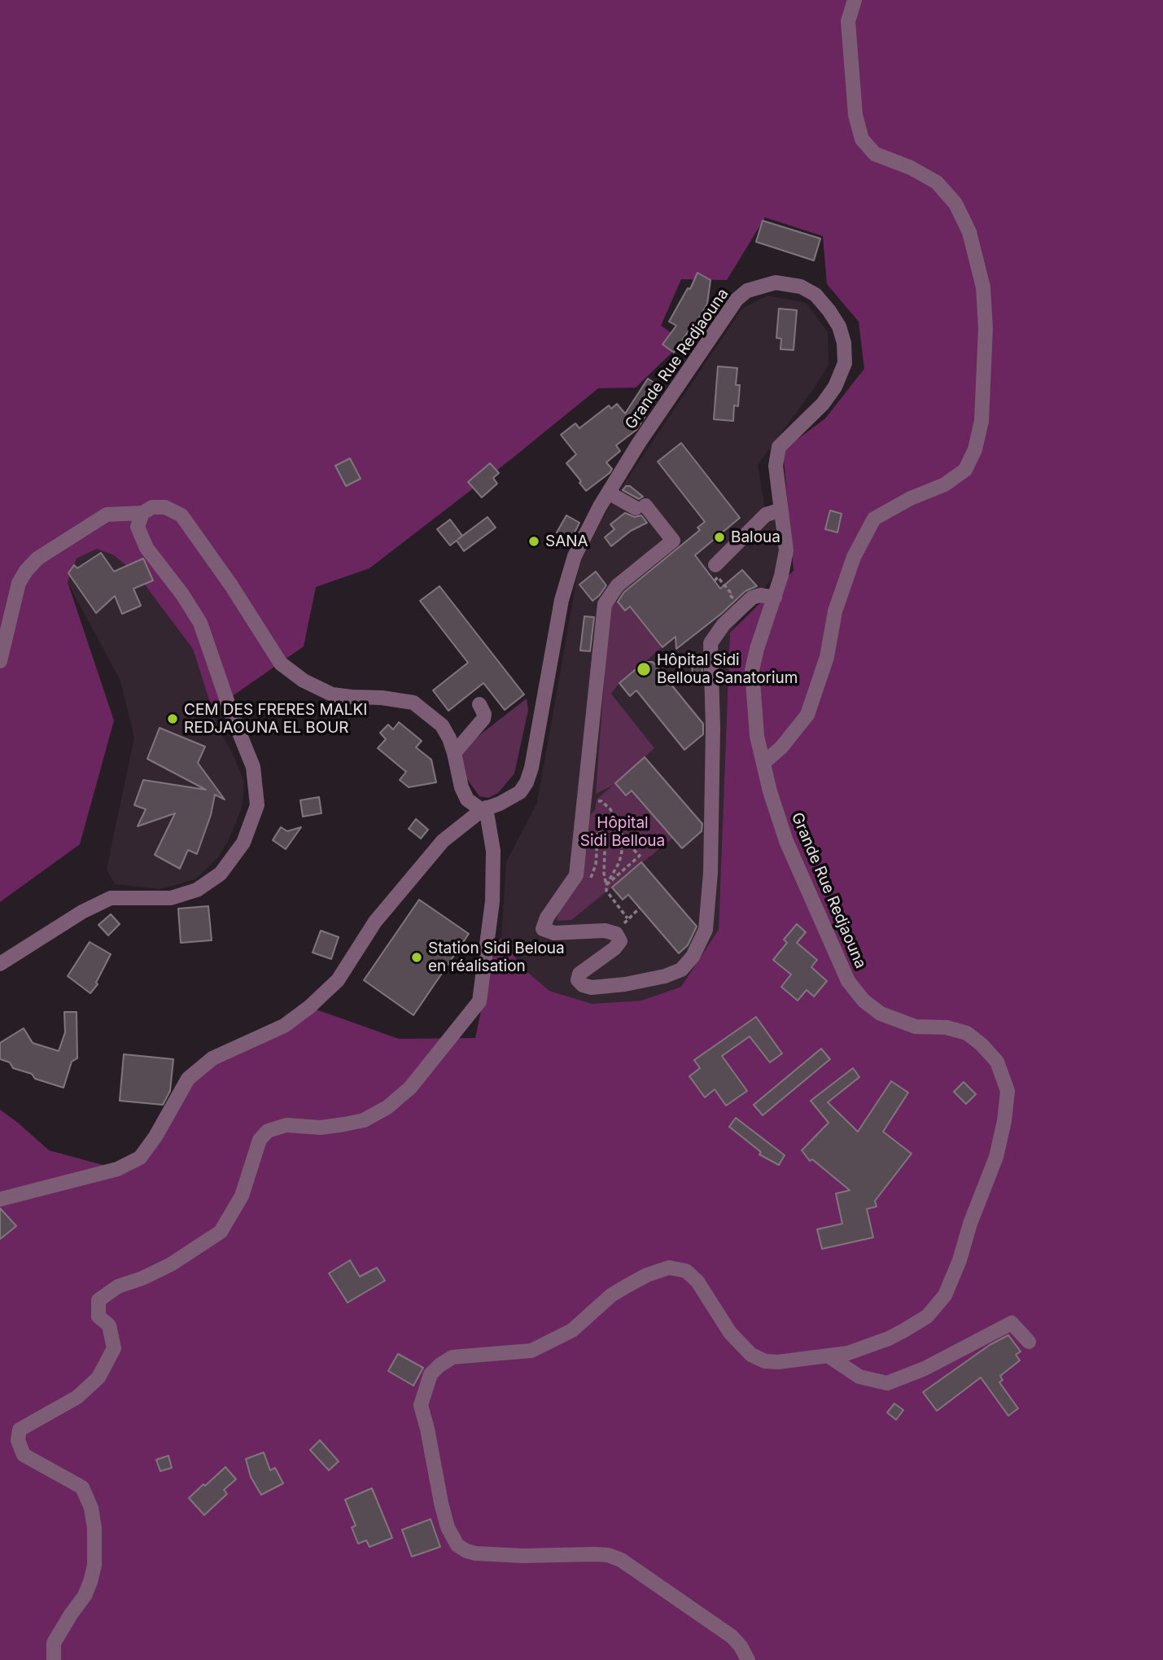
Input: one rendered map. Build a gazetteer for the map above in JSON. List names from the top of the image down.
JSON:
{
  "streets": {
    "street": ["Grande Rue Redjaouna"]
  },
  "parks": ["Hôpital Sidi Belloua"],
  "places": [
    "Baloua",
    "SANA",
    "Hôpital Sidi Belloua Sanatorium",
    "CEM DES FRERES MALKI REDJAOUNA EL BOUR",
    "Station Sidi Beloua en réalisation"
  ]
}
